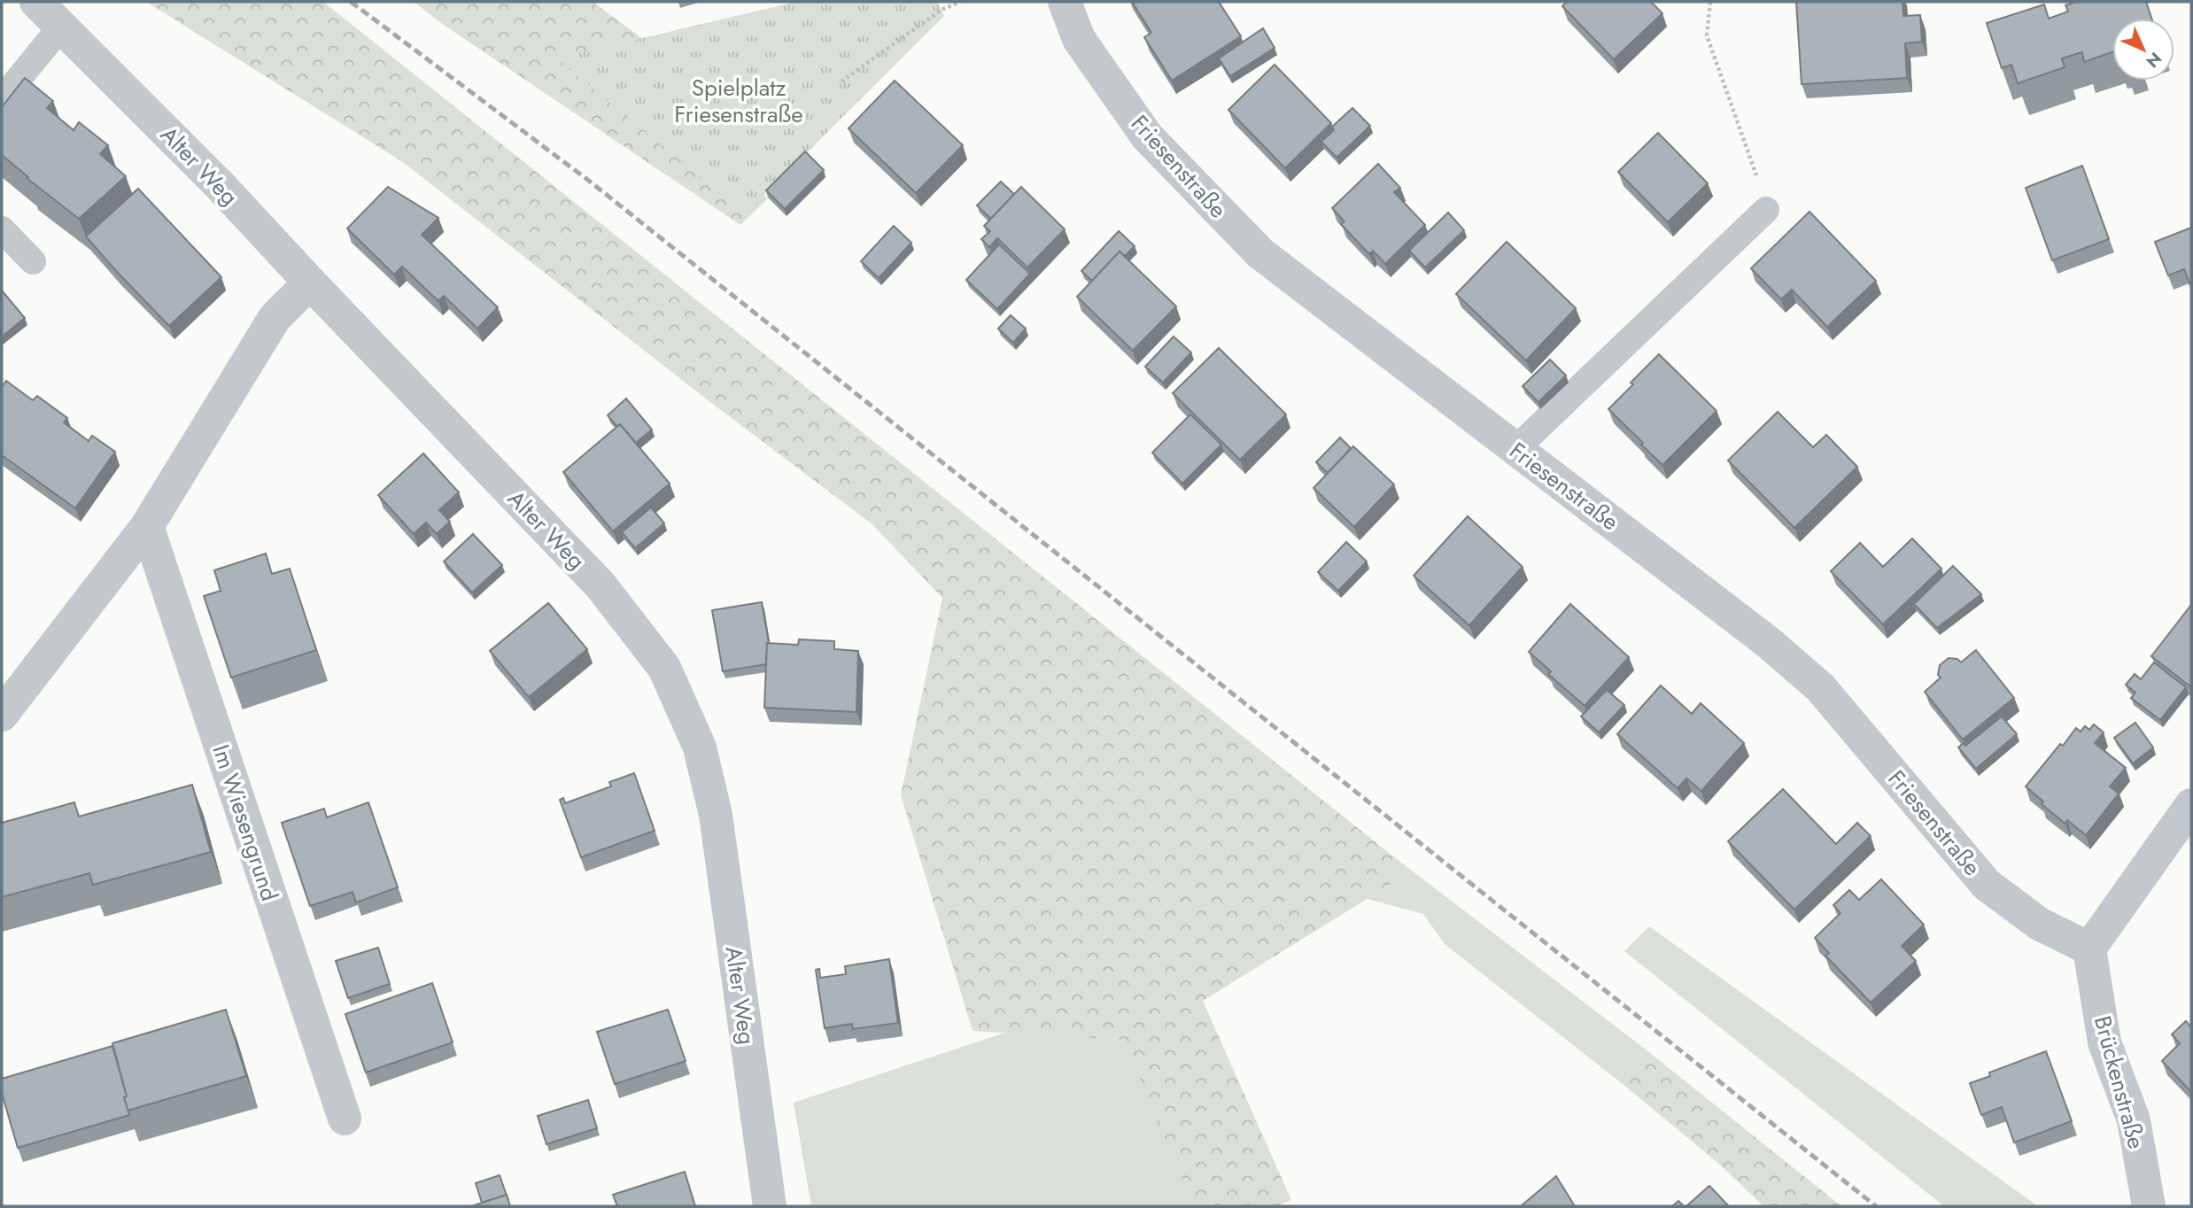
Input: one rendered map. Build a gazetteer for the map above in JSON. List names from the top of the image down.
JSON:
{
  "streets": {
    "street": [
      "Alter Weg",
      "Friesenstraße",
      "Im Wiesengrund",
      "Brückenstraße"
    ]
  },
  "crossings": [
    ["Friesenstraße", "Brückenstraße"]
  ],
  "parks": ["Spielplatz Friesenstraße"],
  "north": "bottom right"
}
